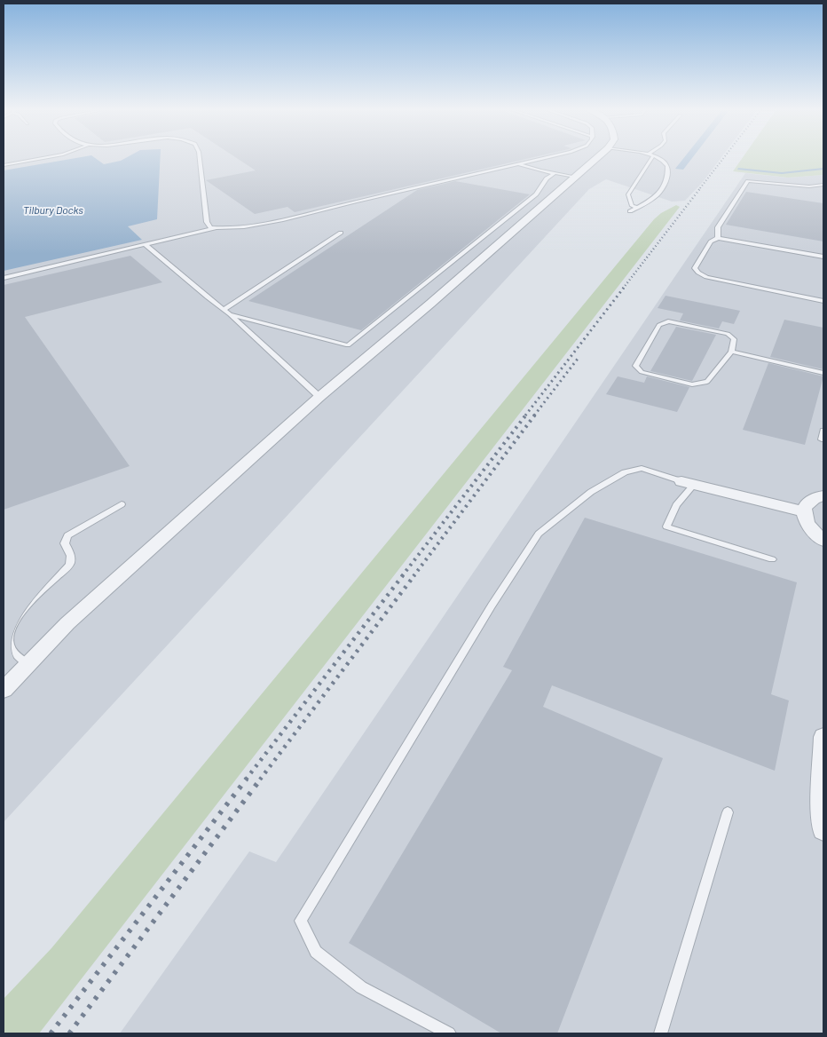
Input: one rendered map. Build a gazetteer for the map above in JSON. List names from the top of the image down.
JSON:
{
  "water": ["Tilbury Docks"]
}
